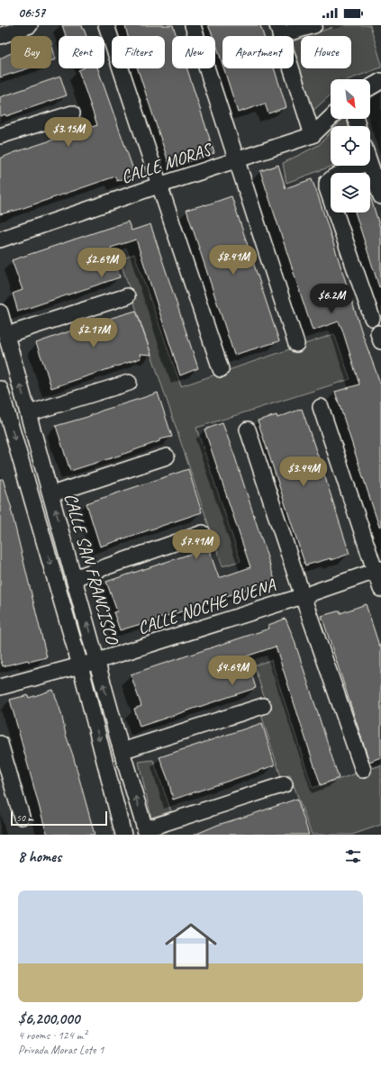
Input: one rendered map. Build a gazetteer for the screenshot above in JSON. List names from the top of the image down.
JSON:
{
  "streets": {
    "street": ["CALLE MORAS", "CALLE SAN FRANCISCO", "CALLE NOCHE BUENA"]
  },
  "crossings": [
    ["CALLE SAN FRANCISCO", "CALLE NOCHE BUENA"]
  ],
  "scale_bar": "50 m",
  "north": "bottom right",
  "page": {
    "status": "06:57",
    "chip": [
      "Buy",
      "Rent",
      "Filters",
      "New",
      "Apartment",
      "House"
    ],
    "price": [
      "$3.15M",
      "$8.41M",
      "$2.69M",
      "$6.2M",
      "$2.17M",
      "$3.44M",
      "$7.41M",
      "$4.69M"
    ],
    "scale": "50 m",
    "heading": "8 homes",
    "list": [
      {
        "name": "$6,200,000",
        "note": "4 rooms · 124 m² · Privada Moras Lote 1"
      }
    ]
  }
}
